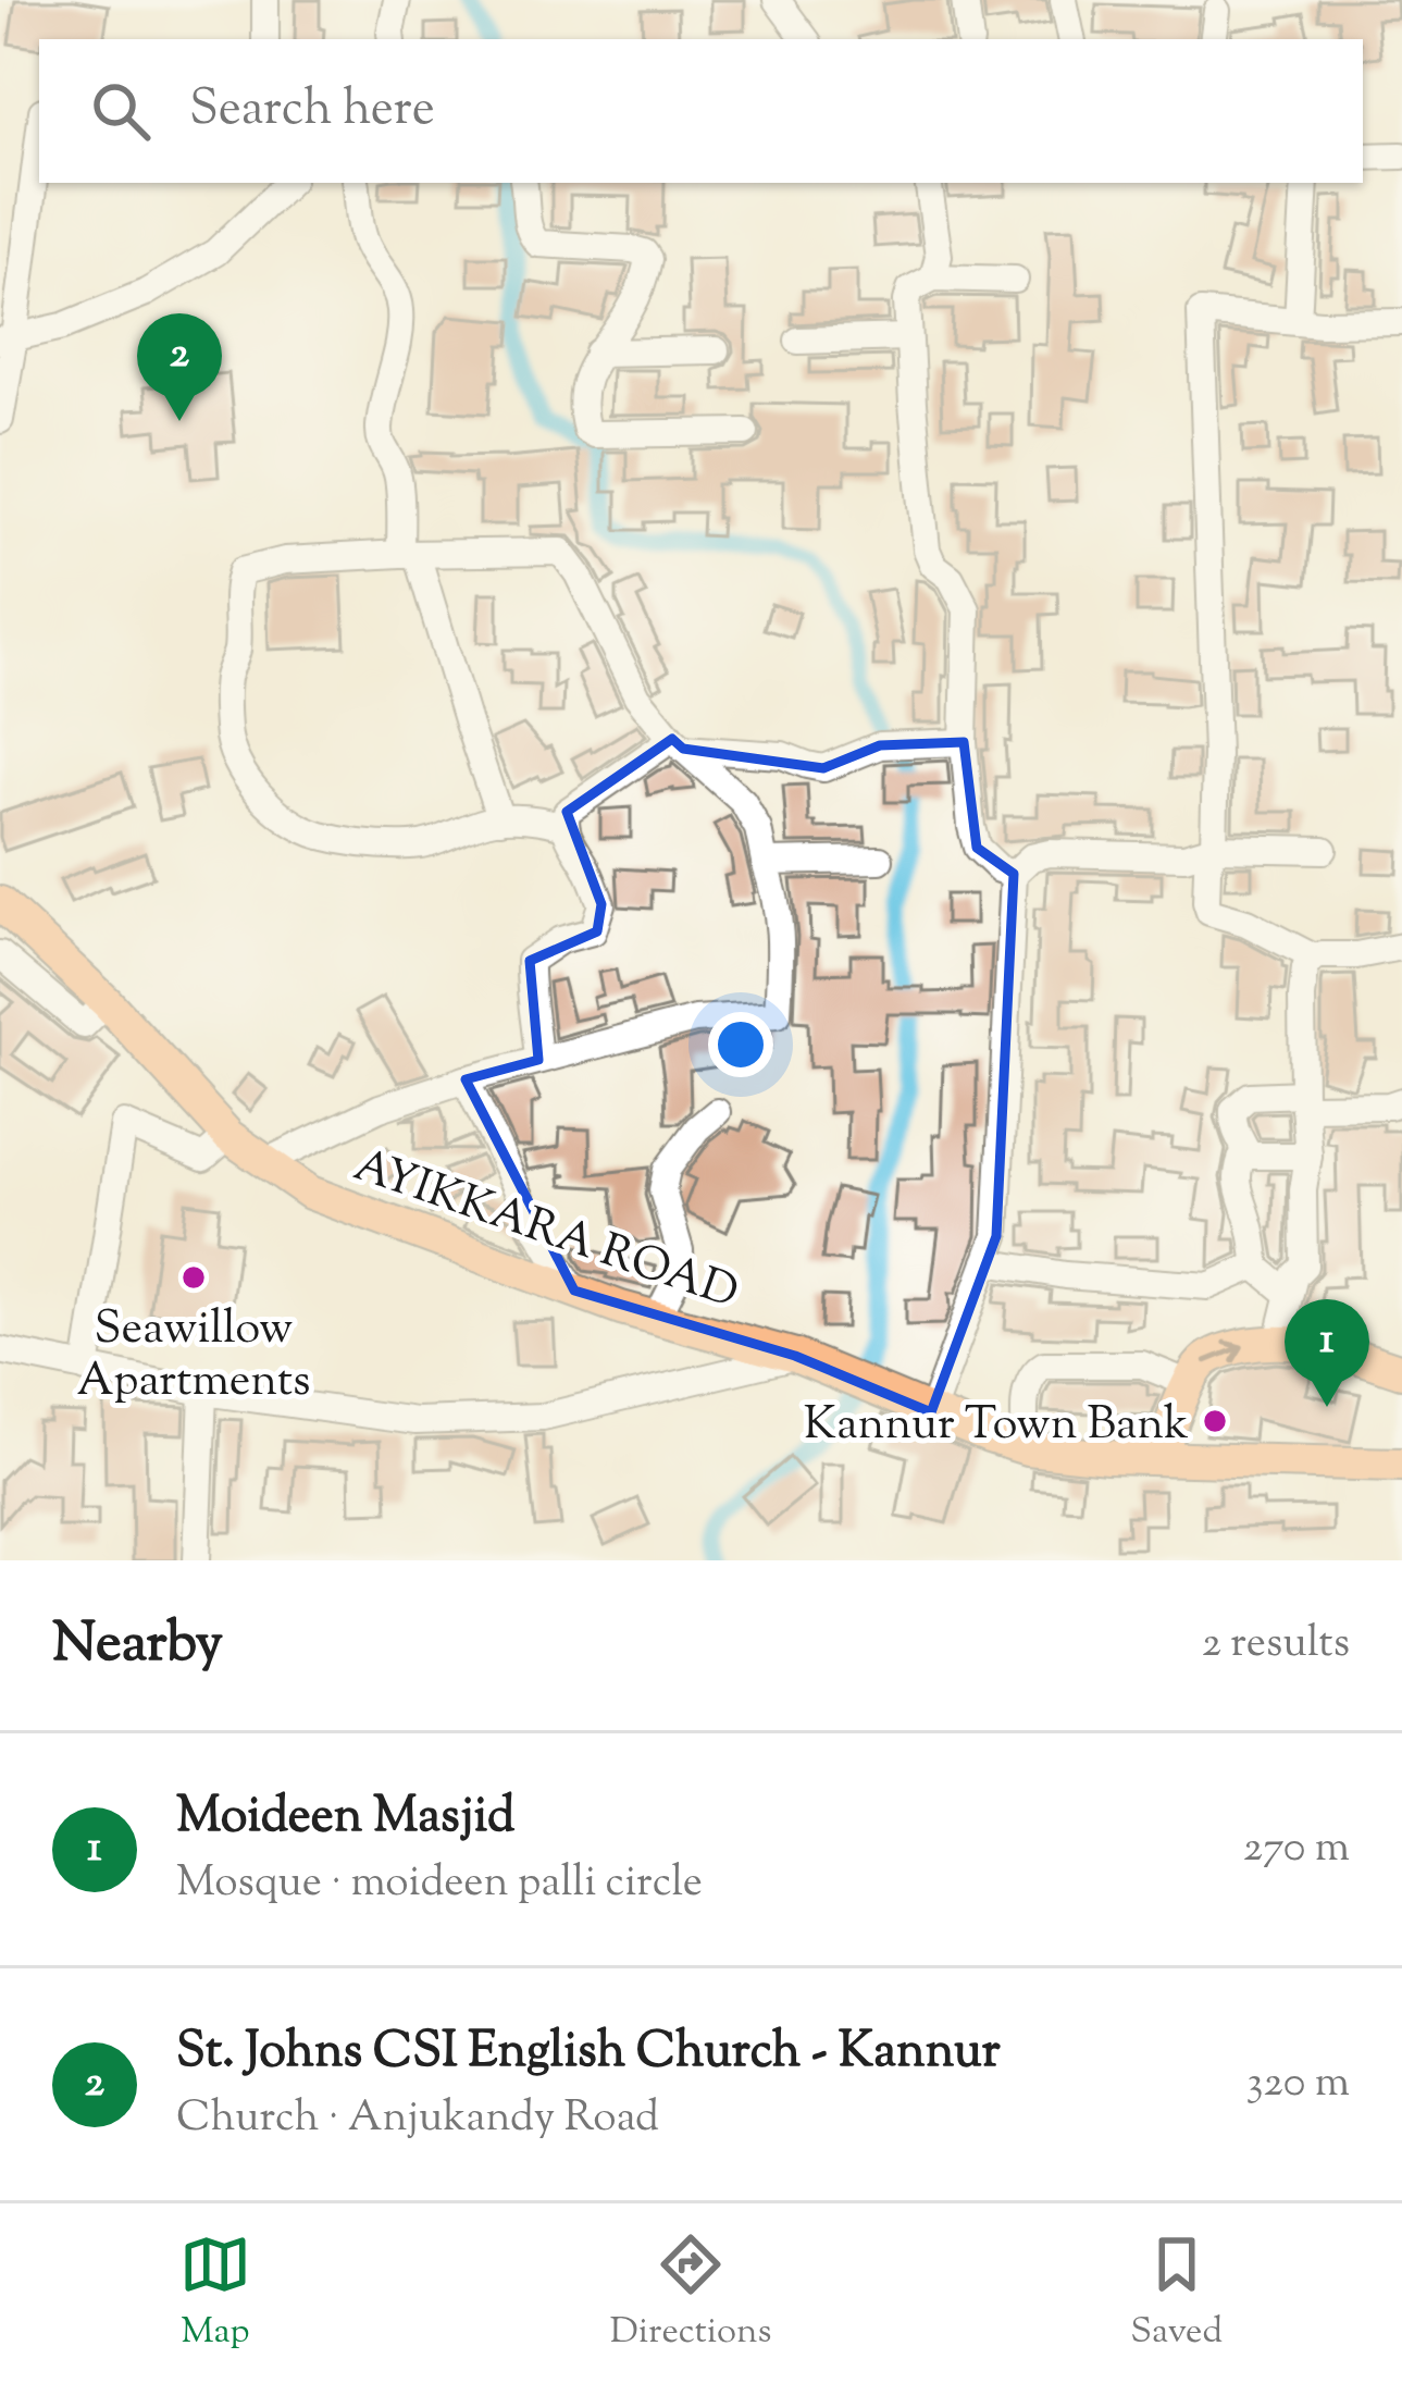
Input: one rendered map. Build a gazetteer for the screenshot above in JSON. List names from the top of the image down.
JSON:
{
  "streets": {
    "main road": ["AYIKKARA ROAD"]
  },
  "places": ["Seawillow Apartments", "Kannur Town Bank"],
  "page": {
    "search": "Search here",
    "pins": ["2", "1"],
    "heading": ["Nearby", "2 results"],
    "list": [
      {
        "mark": "1",
        "name": "Moideen Masjid",
        "note": "Mosque · moideen palli circle",
        "value": "270 m"
      },
      {
        "mark": "2",
        "name": "St. Johns CSI English Church - Kannur",
        "note": "Church · Anjukandy Road",
        "value": "320 m"
      }
    ],
    "nav": ["Map", "Directions", "Saved"]
  }
}
